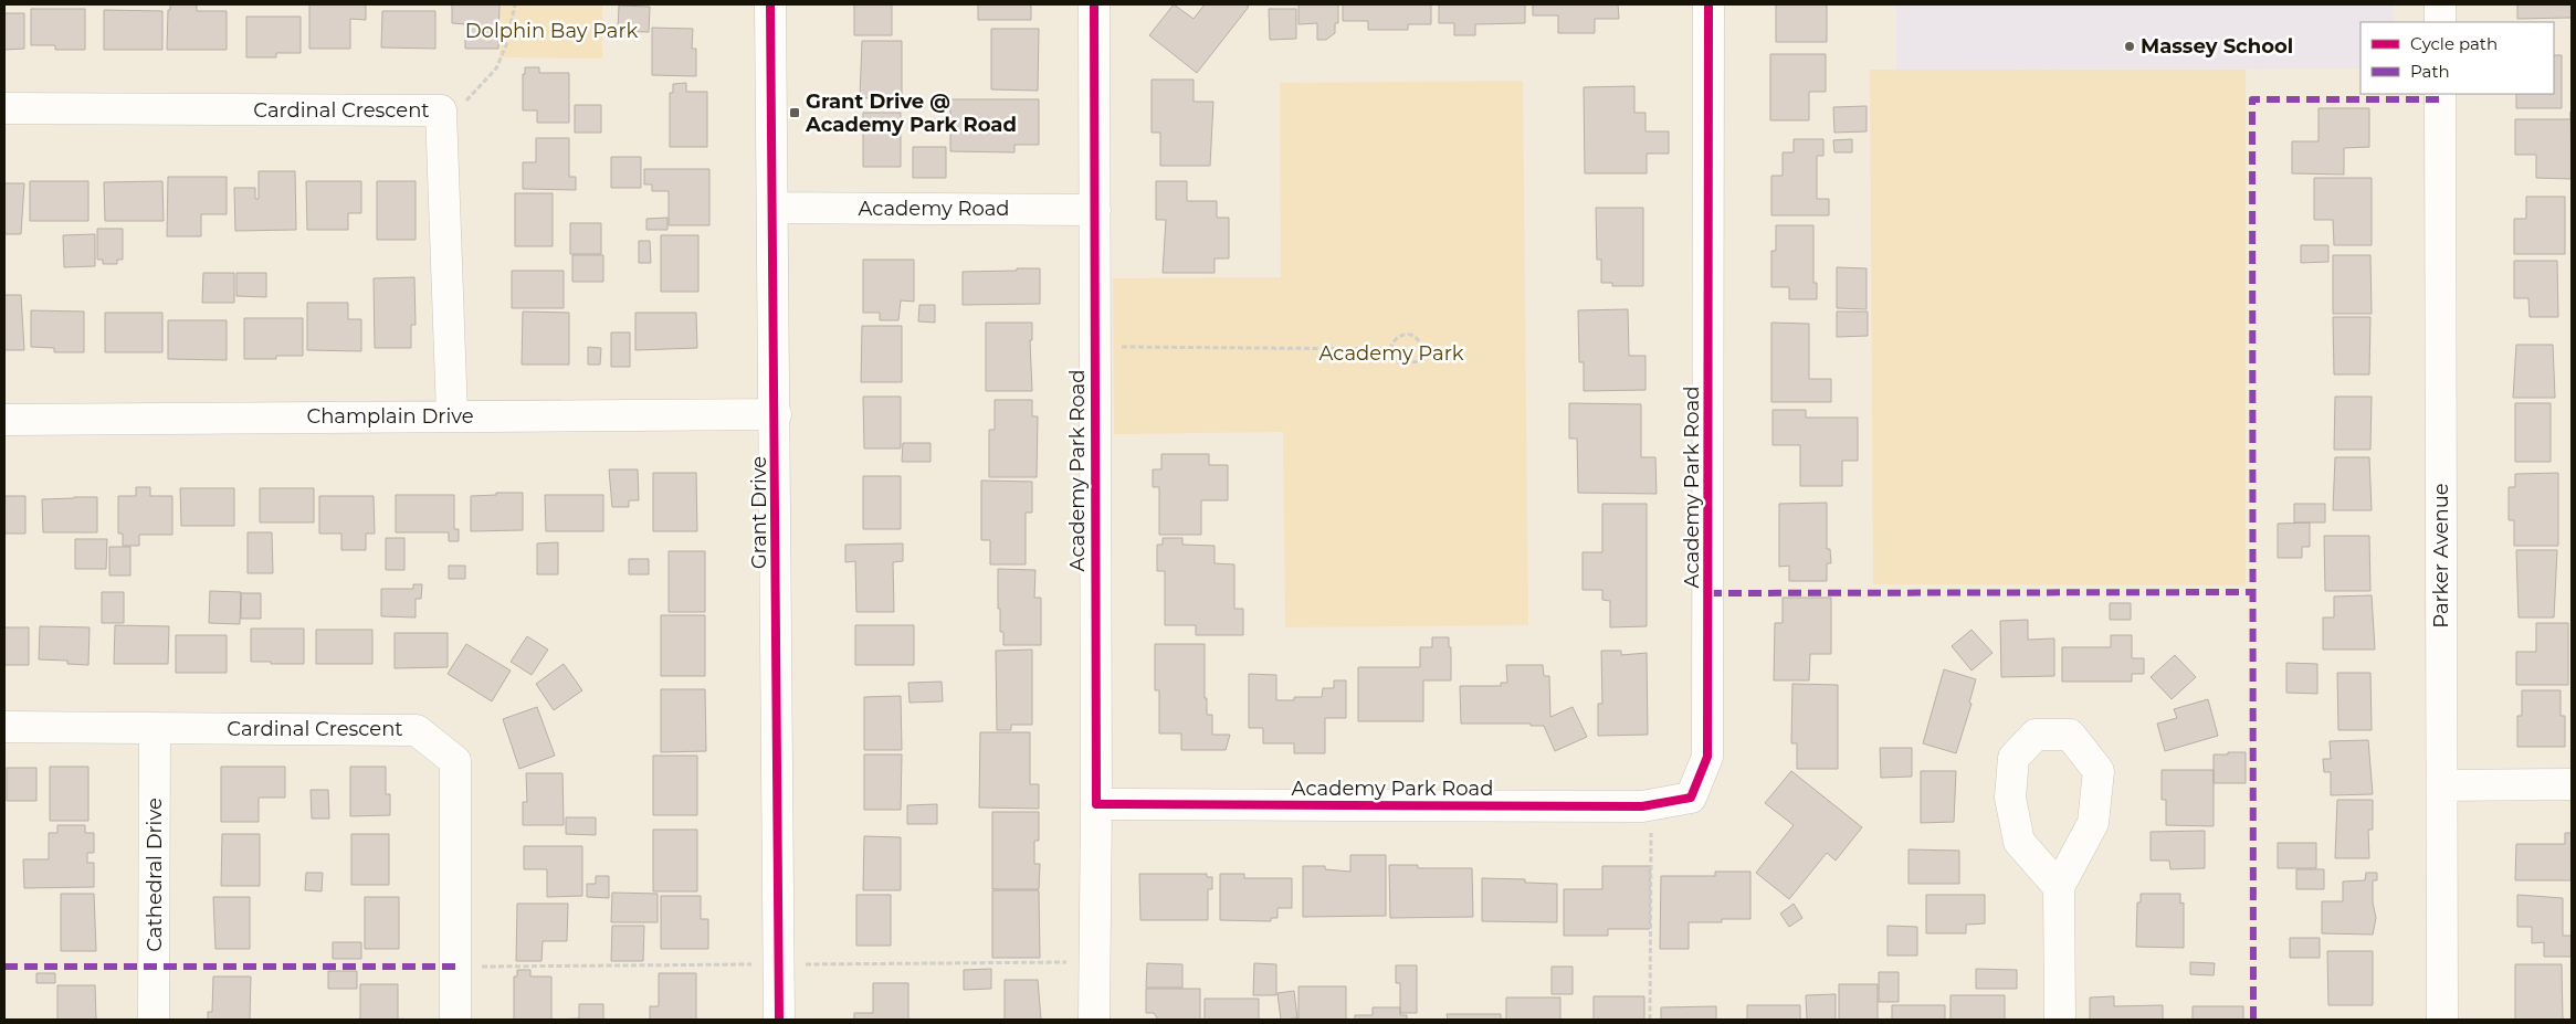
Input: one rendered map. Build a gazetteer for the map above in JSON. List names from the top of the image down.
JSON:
{
  "streets": {
    "street": [
      "Cardinal Crescent",
      "Academy Road",
      "Champlain Drive",
      "Academy Park Road",
      "Grant Drive",
      "Parker Avenue",
      "Cathedral Drive"
    ]
  },
  "crossings": [
    ["Cardinal Crescent", "Champlain Drive"],
    ["Cardinal Crescent", "Cathedral Drive"],
    ["Academy Road", "Academy Park Road"],
    ["Academy Road", "Grant Drive"],
    ["Champlain Drive", "Grant Drive"]
  ],
  "parks": ["Dolphin Bay Park", "Academy Park"],
  "places": {
    "other": ["Massey School"],
    "transit": ["Grant Drive @ Academy Park Road"]
  },
  "legend": ["Cycle path", "Path"]
}
